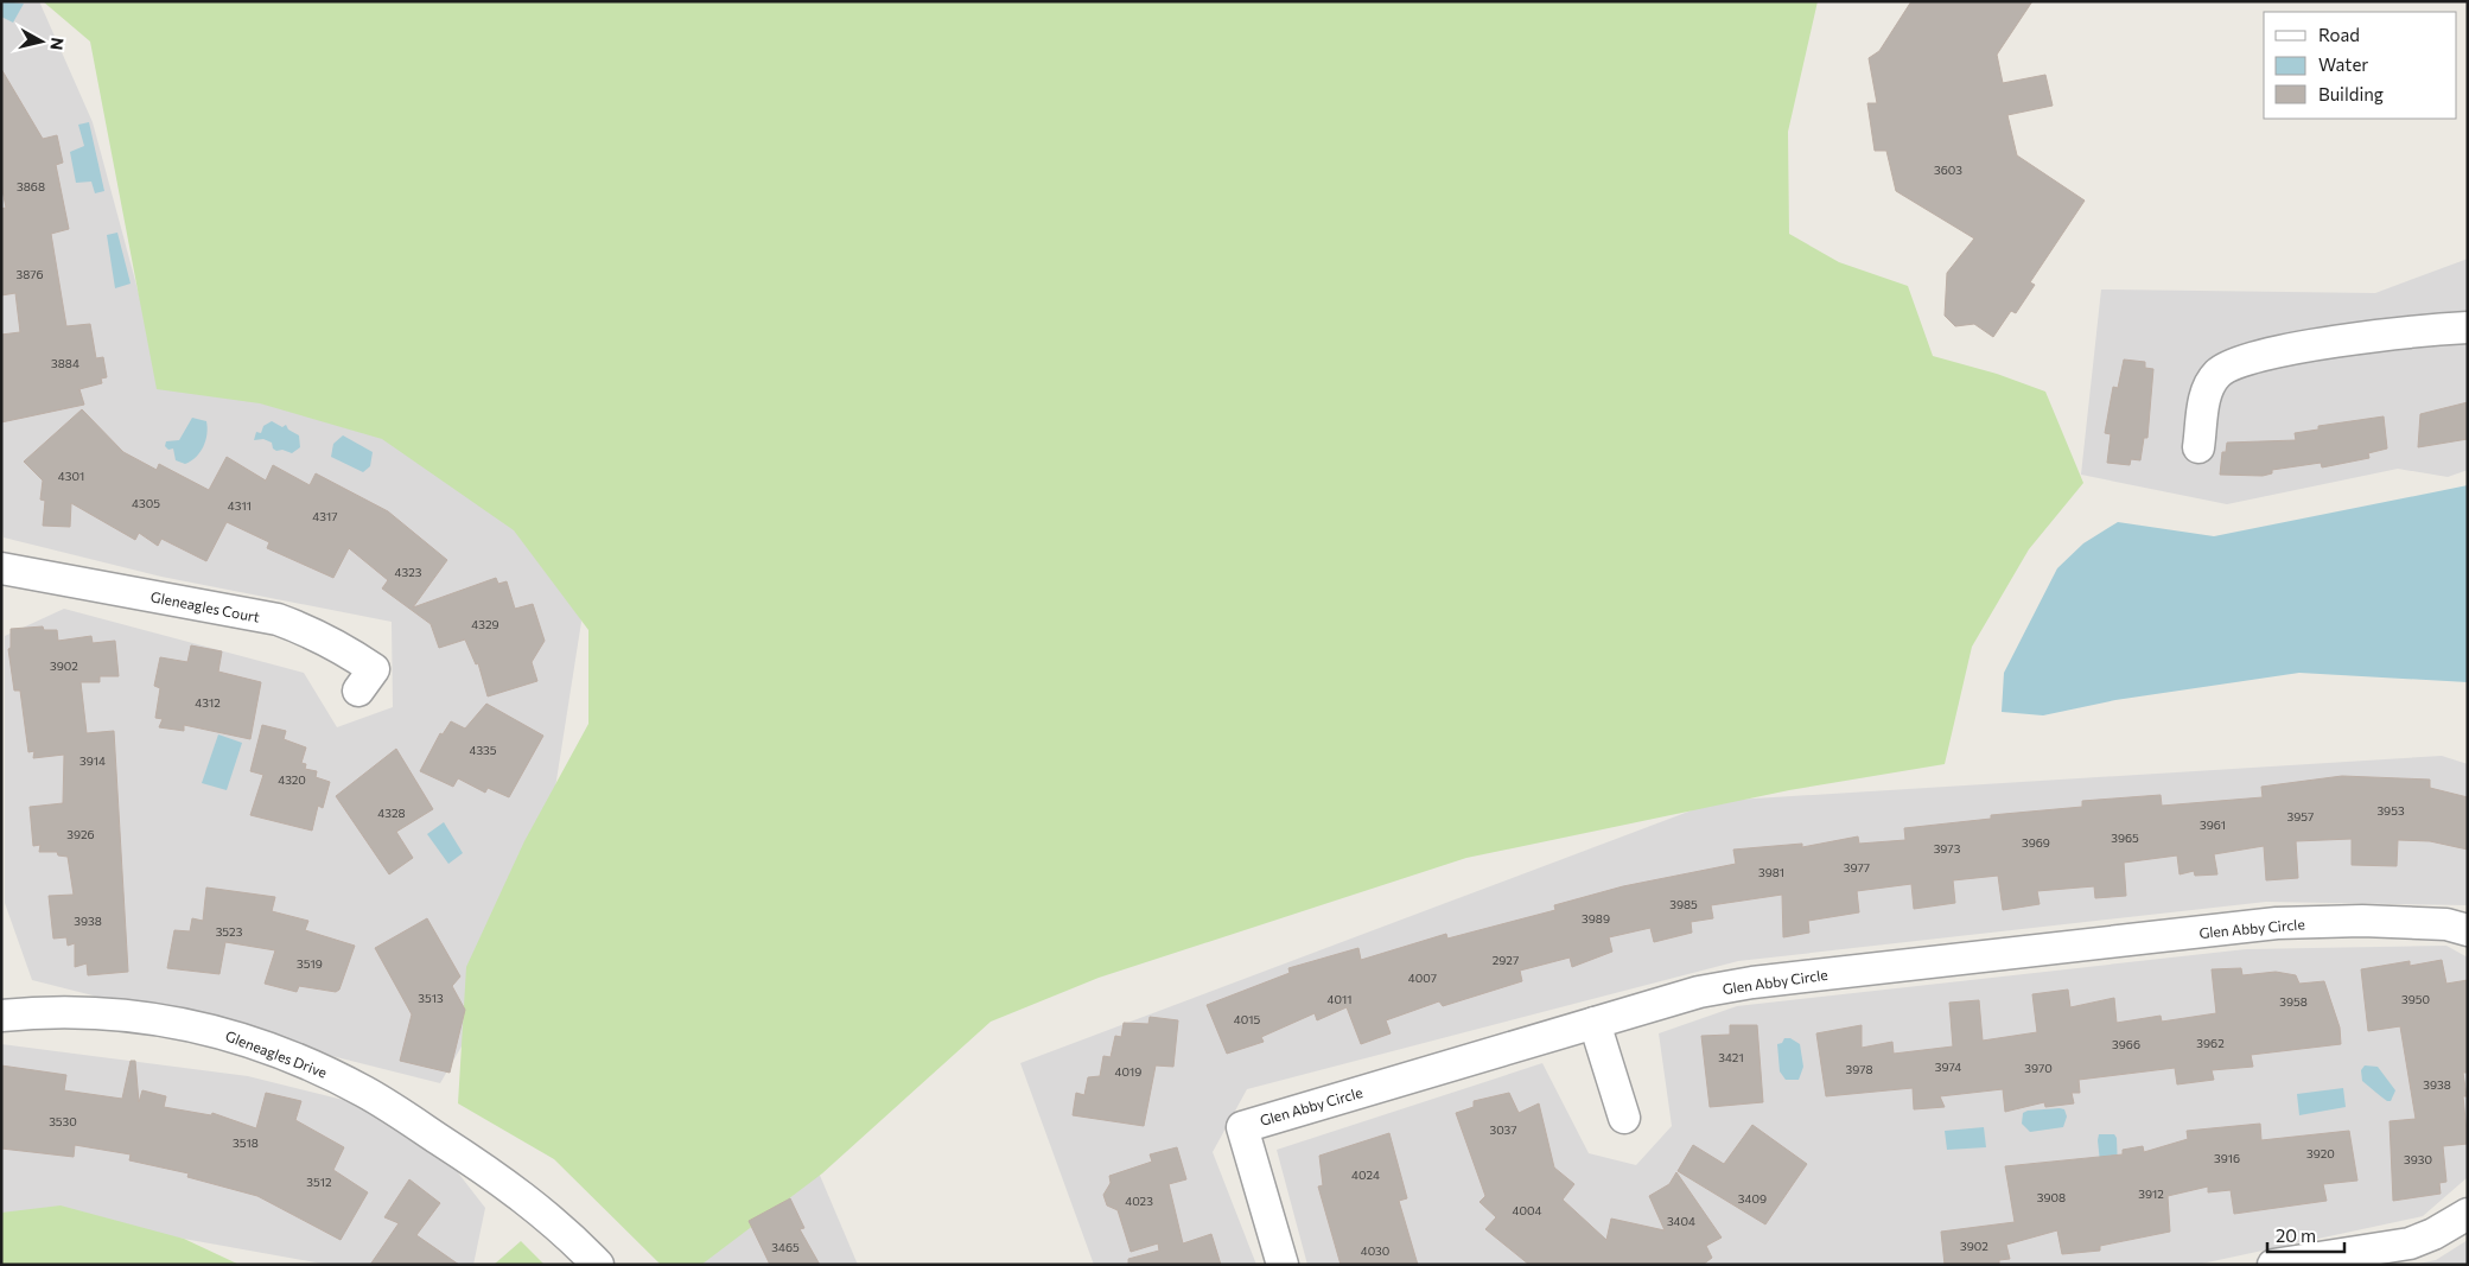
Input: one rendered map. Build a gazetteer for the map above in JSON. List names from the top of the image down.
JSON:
{
  "streets": {
    "street": ["Gleneagles Court", "Glen Abby Circle", "Gleneagles Drive"]
  },
  "house_numbers": [
    "3603",
    "3868",
    "3876",
    "3884",
    "4301",
    "4305",
    "4311",
    "4317",
    "4323",
    "4329",
    "3902",
    "4312",
    "4335",
    "3914",
    "4320",
    "3953",
    "4328",
    "3957",
    "3961",
    "3926",
    "3965",
    "3969",
    "3973",
    "3977",
    "3981",
    "3985",
    "3989",
    "3938",
    "3523",
    "2927",
    "3519",
    "4007",
    "3513",
    "4011",
    "3950",
    "3958",
    "4015",
    "3962",
    "3966",
    "3421",
    "3974",
    "3970",
    "3978",
    "4019",
    "3938",
    "3530",
    "3037",
    "3518",
    "3920",
    "3916",
    "3930",
    "4024",
    "3512",
    "3912",
    "3908",
    "3409",
    "4023",
    "4004",
    "3404",
    "3902",
    "3465",
    "4030"
  ],
  "legend": ["Road", "Water", "Building"],
  "scale_bar": "20 m",
  "north": "right"
}
